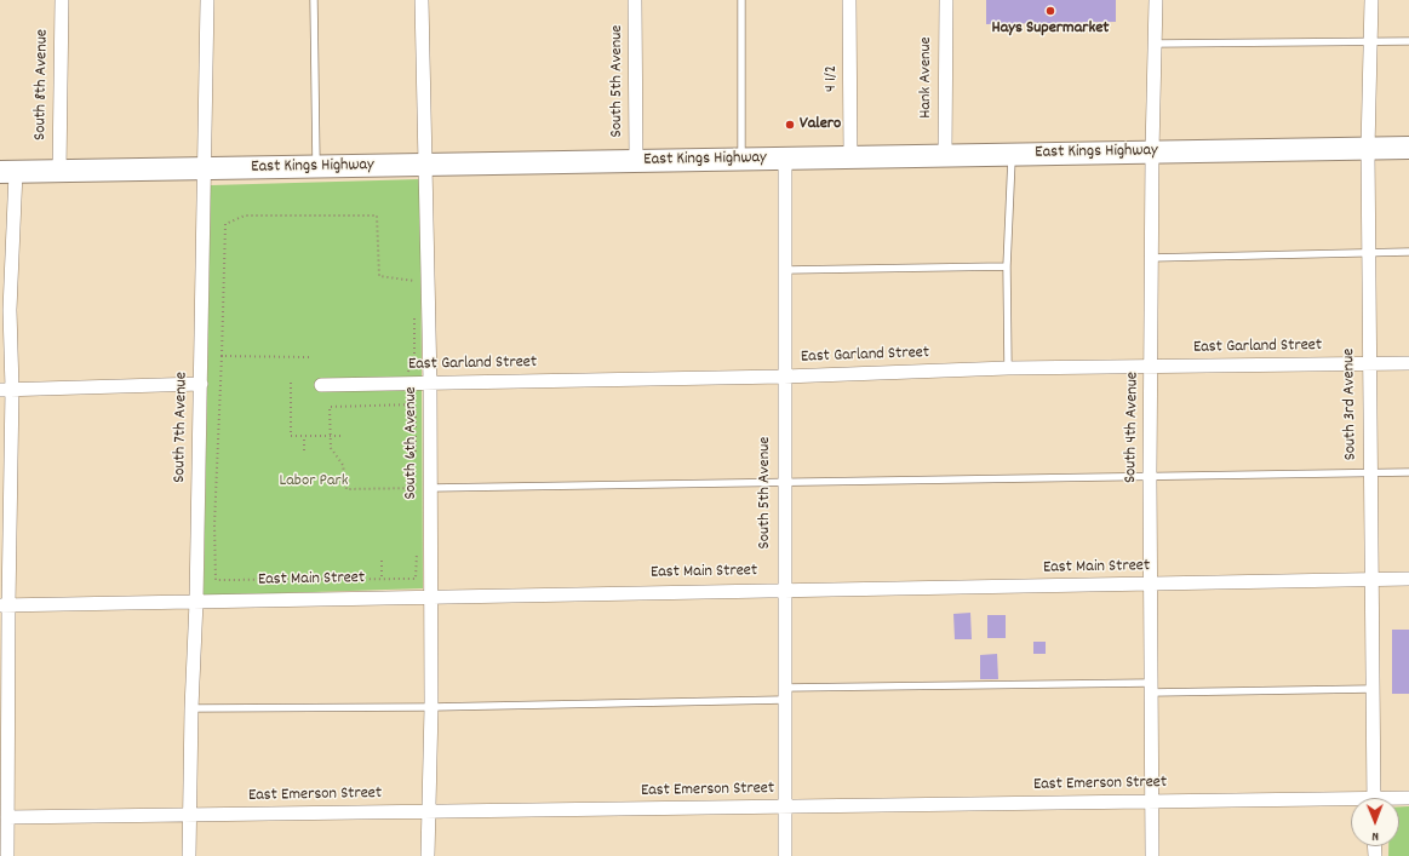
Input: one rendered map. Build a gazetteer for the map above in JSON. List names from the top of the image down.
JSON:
{
  "streets": {
    "main road": ["East Kings Highway"],
    "street": [
      "Hank Avenue",
      "4 1/2",
      "South 5th Avenue",
      "South 8th Avenue",
      "East Garland Street",
      "South 3rd Avenue",
      "South 7th Avenue",
      "South 4th Avenue",
      "South 6th Avenue",
      "East Main Street",
      "East Emerson Street"
    ]
  },
  "crossings": [
    ["Hank Avenue", "East Kings Highway"],
    ["4 1/2", "East Kings Highway"],
    ["South 5th Avenue", "East Kings Highway"],
    ["South 5th Avenue", "East Garland Street"],
    ["South 5th Avenue", "East Main Street"],
    ["South 5th Avenue", "East Emerson Street"],
    ["South 8th Avenue", "East Kings Highway"],
    ["East Kings Highway", "South 3rd Avenue"],
    ["East Kings Highway", "South 7th Avenue"],
    ["East Kings Highway", "South 4th Avenue"],
    ["East Kings Highway", "South 6th Avenue"],
    ["East Garland Street", "South 3rd Avenue"],
    ["East Garland Street", "South 4th Avenue"],
    ["East Garland Street", "South 6th Avenue"],
    ["South 3rd Avenue", "East Main Street"],
    ["South 7th Avenue", "East Main Street"],
    ["South 7th Avenue", "East Emerson Street"],
    ["South 4th Avenue", "East Main Street"],
    ["South 4th Avenue", "East Emerson Street"],
    ["South 6th Avenue", "East Main Street"],
    ["South 6th Avenue", "East Emerson Street"]
  ],
  "parks": ["Labor Park"],
  "places": ["Hays Supermarket", "Valero"],
  "north": "bottom"
}
